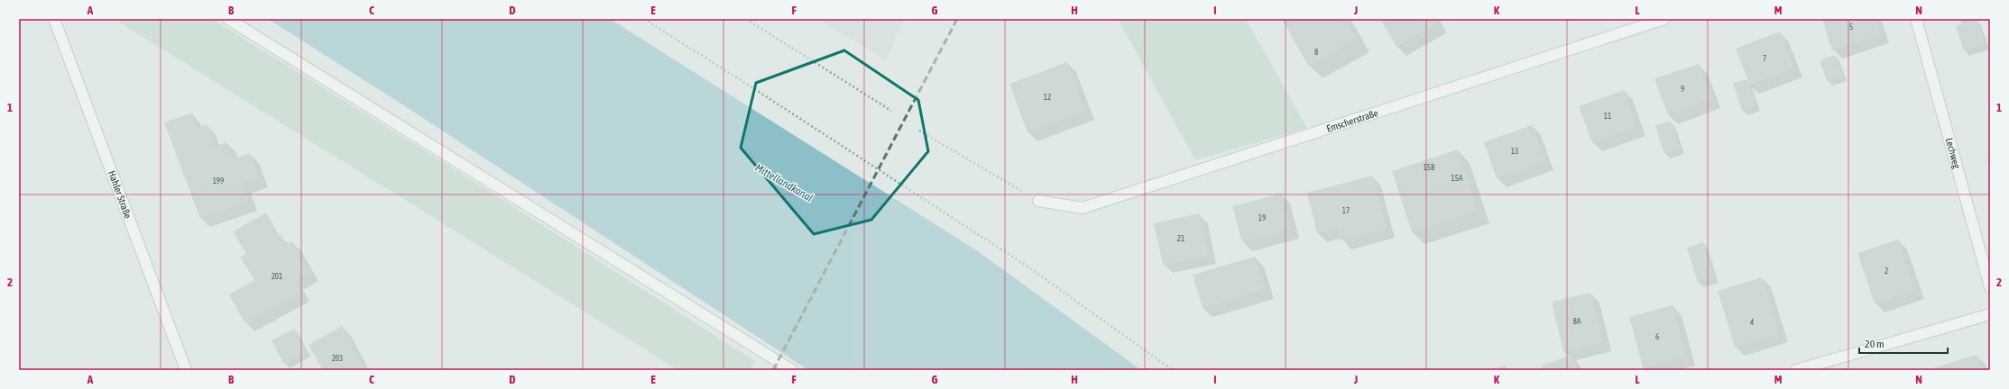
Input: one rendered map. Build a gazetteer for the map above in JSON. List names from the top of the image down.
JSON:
{
  "streets": {
    "street": ["Emscherstraße", "Lechweg", "Hahler Straße"]
  },
  "water": ["Mittellandkanal"],
  "house_numbers": [
    "5",
    "8",
    "7",
    "9",
    "12",
    "11",
    "13",
    "15B",
    "15A",
    "199",
    "17",
    "19",
    "21",
    "2",
    "201",
    "8A",
    "4",
    "6",
    "203"
  ],
  "scale_bar": "20 m",
  "grid": {
    "columns": [
      "A",
      "B",
      "C",
      "D",
      "E",
      "F",
      "G",
      "H",
      "I",
      "J",
      "K",
      "L",
      "M",
      "N"
    ],
    "rows": ["1", "2"]
  }
}
